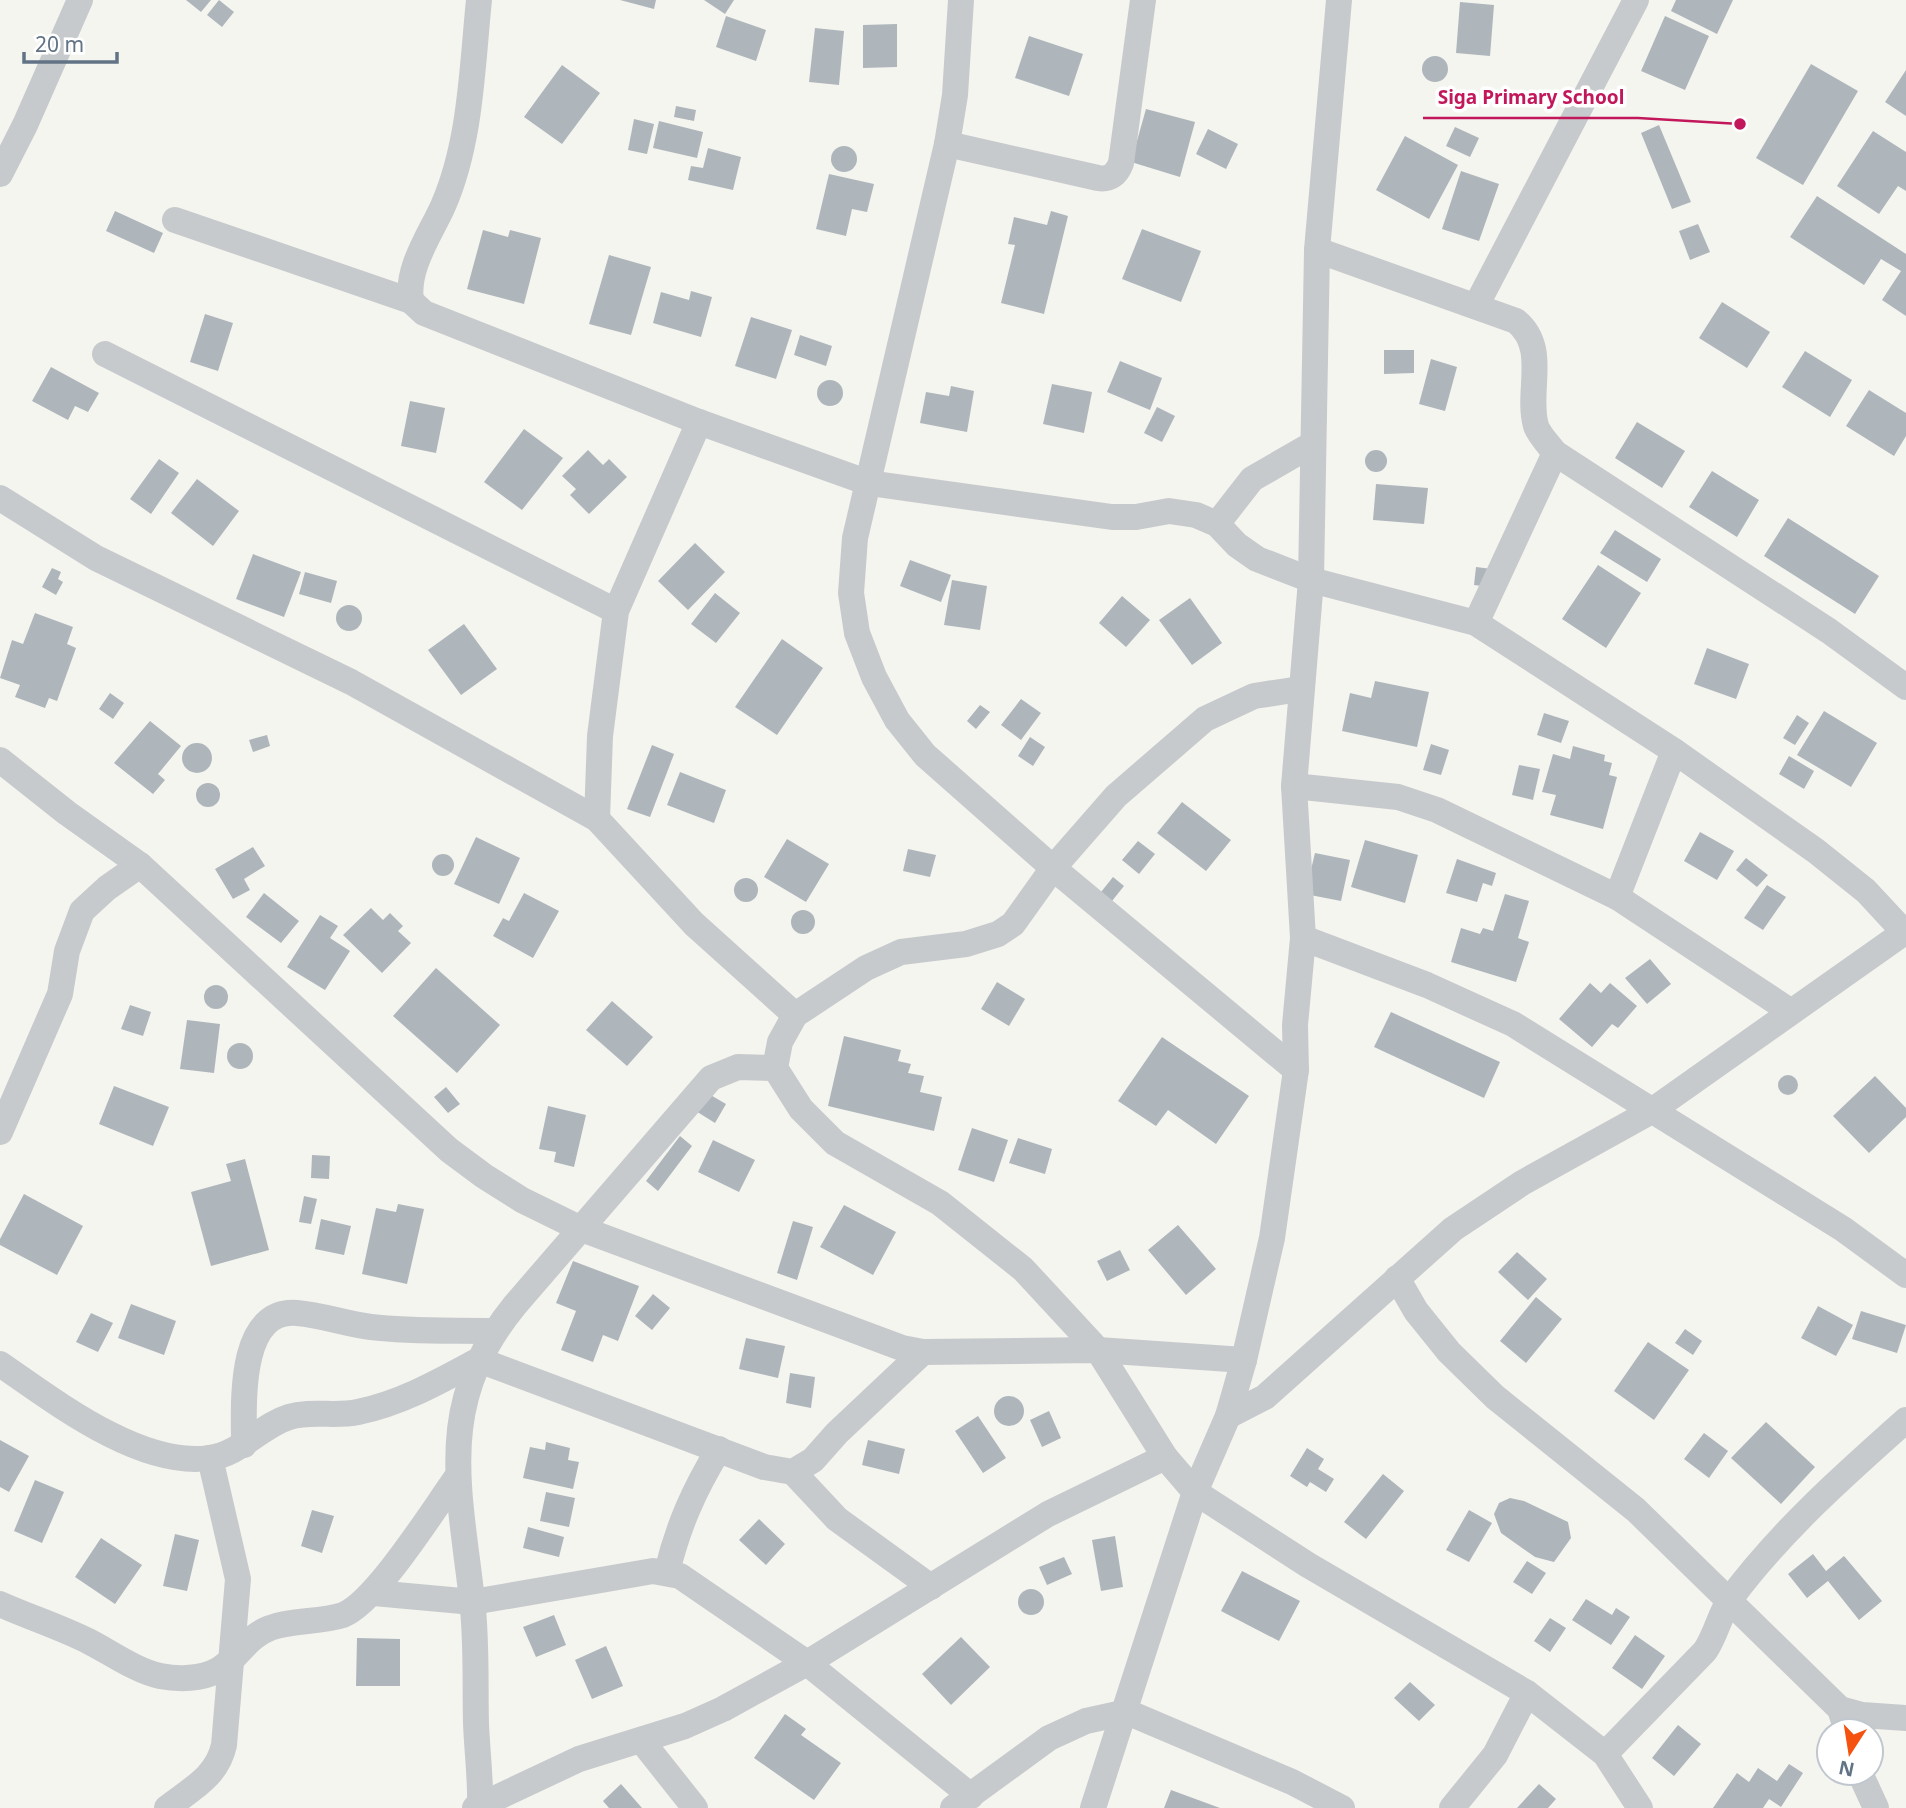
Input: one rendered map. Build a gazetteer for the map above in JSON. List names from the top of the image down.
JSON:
{
  "places": ["Siga Primary School"],
  "scale_bar": "20 m",
  "north": "bottom"
}
